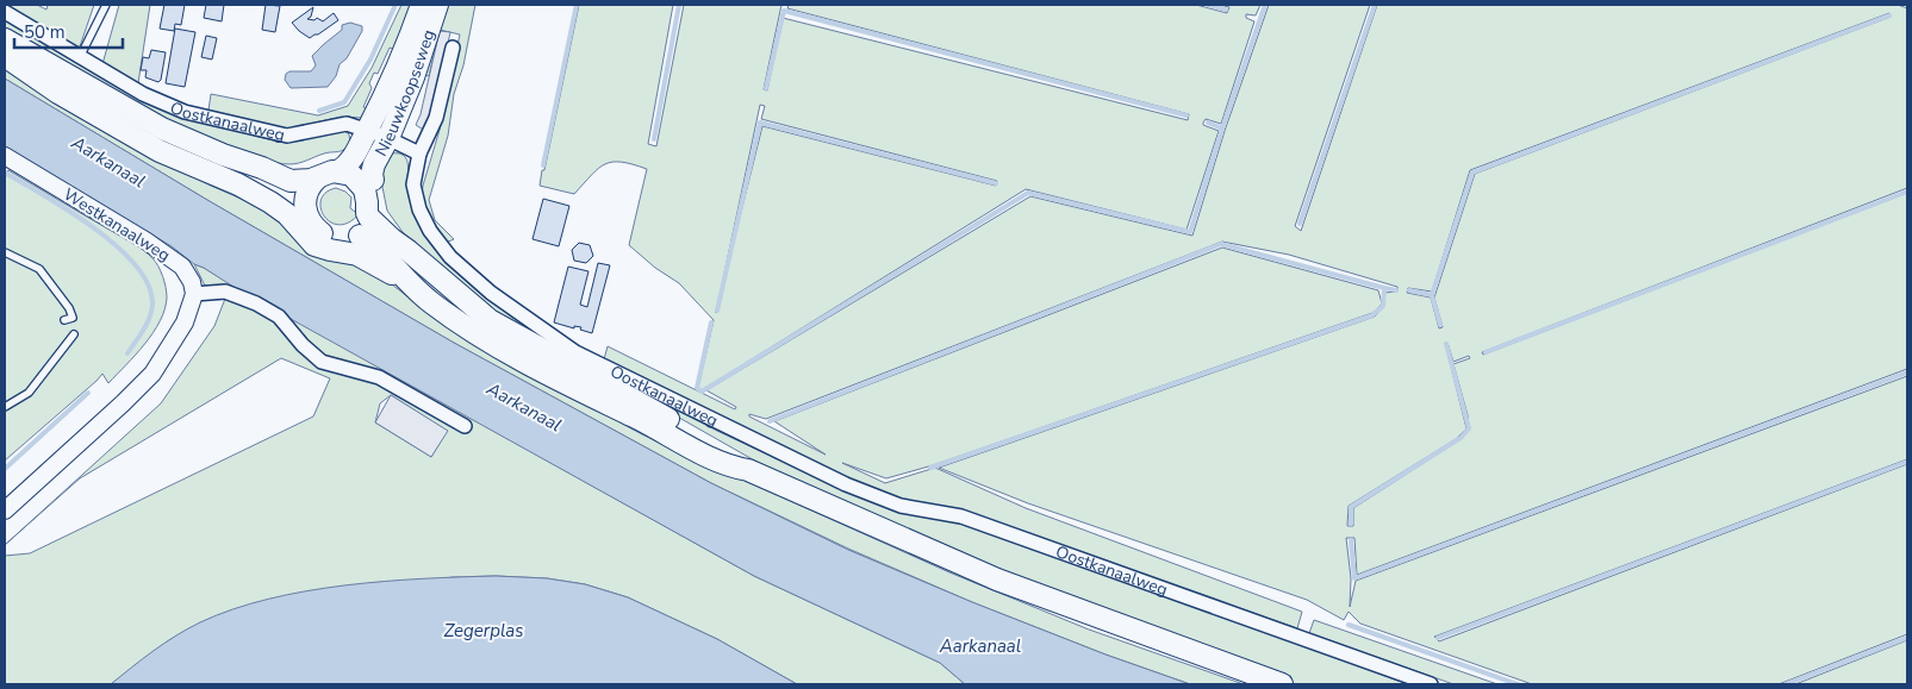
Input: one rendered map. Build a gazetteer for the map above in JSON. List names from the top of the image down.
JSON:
{
  "streets": {
    "main road": ["Nieuwkoopseweg", "Oostkanaalweg"],
    "street": ["Westkanaalweg"]
  },
  "crossings": [
    ["Nieuwkoopseweg", "Oostkanaalweg"]
  ],
  "water": ["Aarkanaal", "Zegerplas"],
  "scale_bar": "50 m"
}
